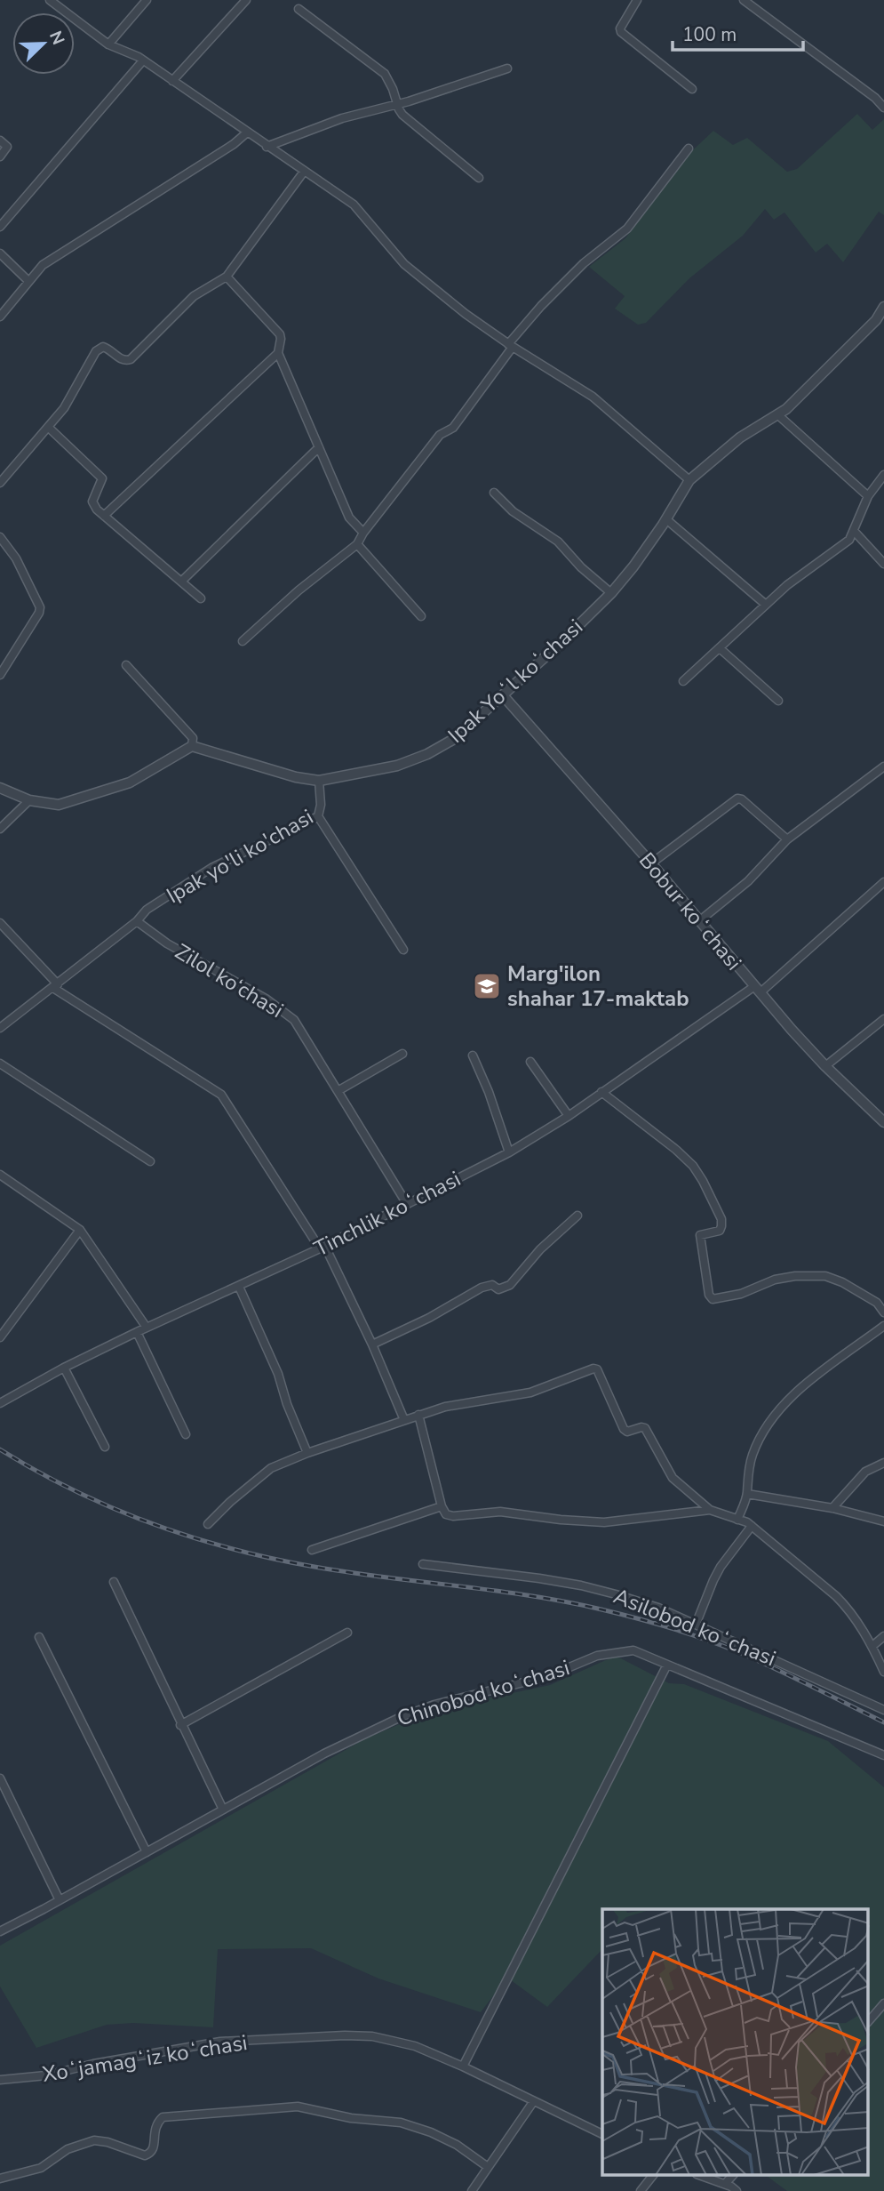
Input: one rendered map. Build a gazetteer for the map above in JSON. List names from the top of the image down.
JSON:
{
  "streets": {
    "street": [
      "Ipak Yoʻl koʻchasi",
      "Ipak yo'li ko'chasi",
      "Bobur koʻchasi",
      "Zilol ko‘chasi",
      "Tinchlik koʻchasi",
      "Asilobod koʻchasi",
      "Chinobod koʻchasi",
      "Xoʻjamagʻiz koʻchasi"
    ]
  },
  "crossings": [
    ["Ipak Yoʻl koʻchasi", "Ipak yo'li ko'chasi"],
    ["Ipak Yoʻl koʻchasi", "Bobur koʻchasi"],
    ["Ipak yo'li ko'chasi", "Zilol ko‘chasi"],
    ["Bobur koʻchasi", "Tinchlik koʻchasi"],
    ["Zilol ko‘chasi", "Tinchlik koʻchasi"]
  ],
  "places": {
    "school or university": ["Marg'ilon shahar 17-maktab"]
  },
  "scale_bar": "100 m",
  "north": "top right"
}
